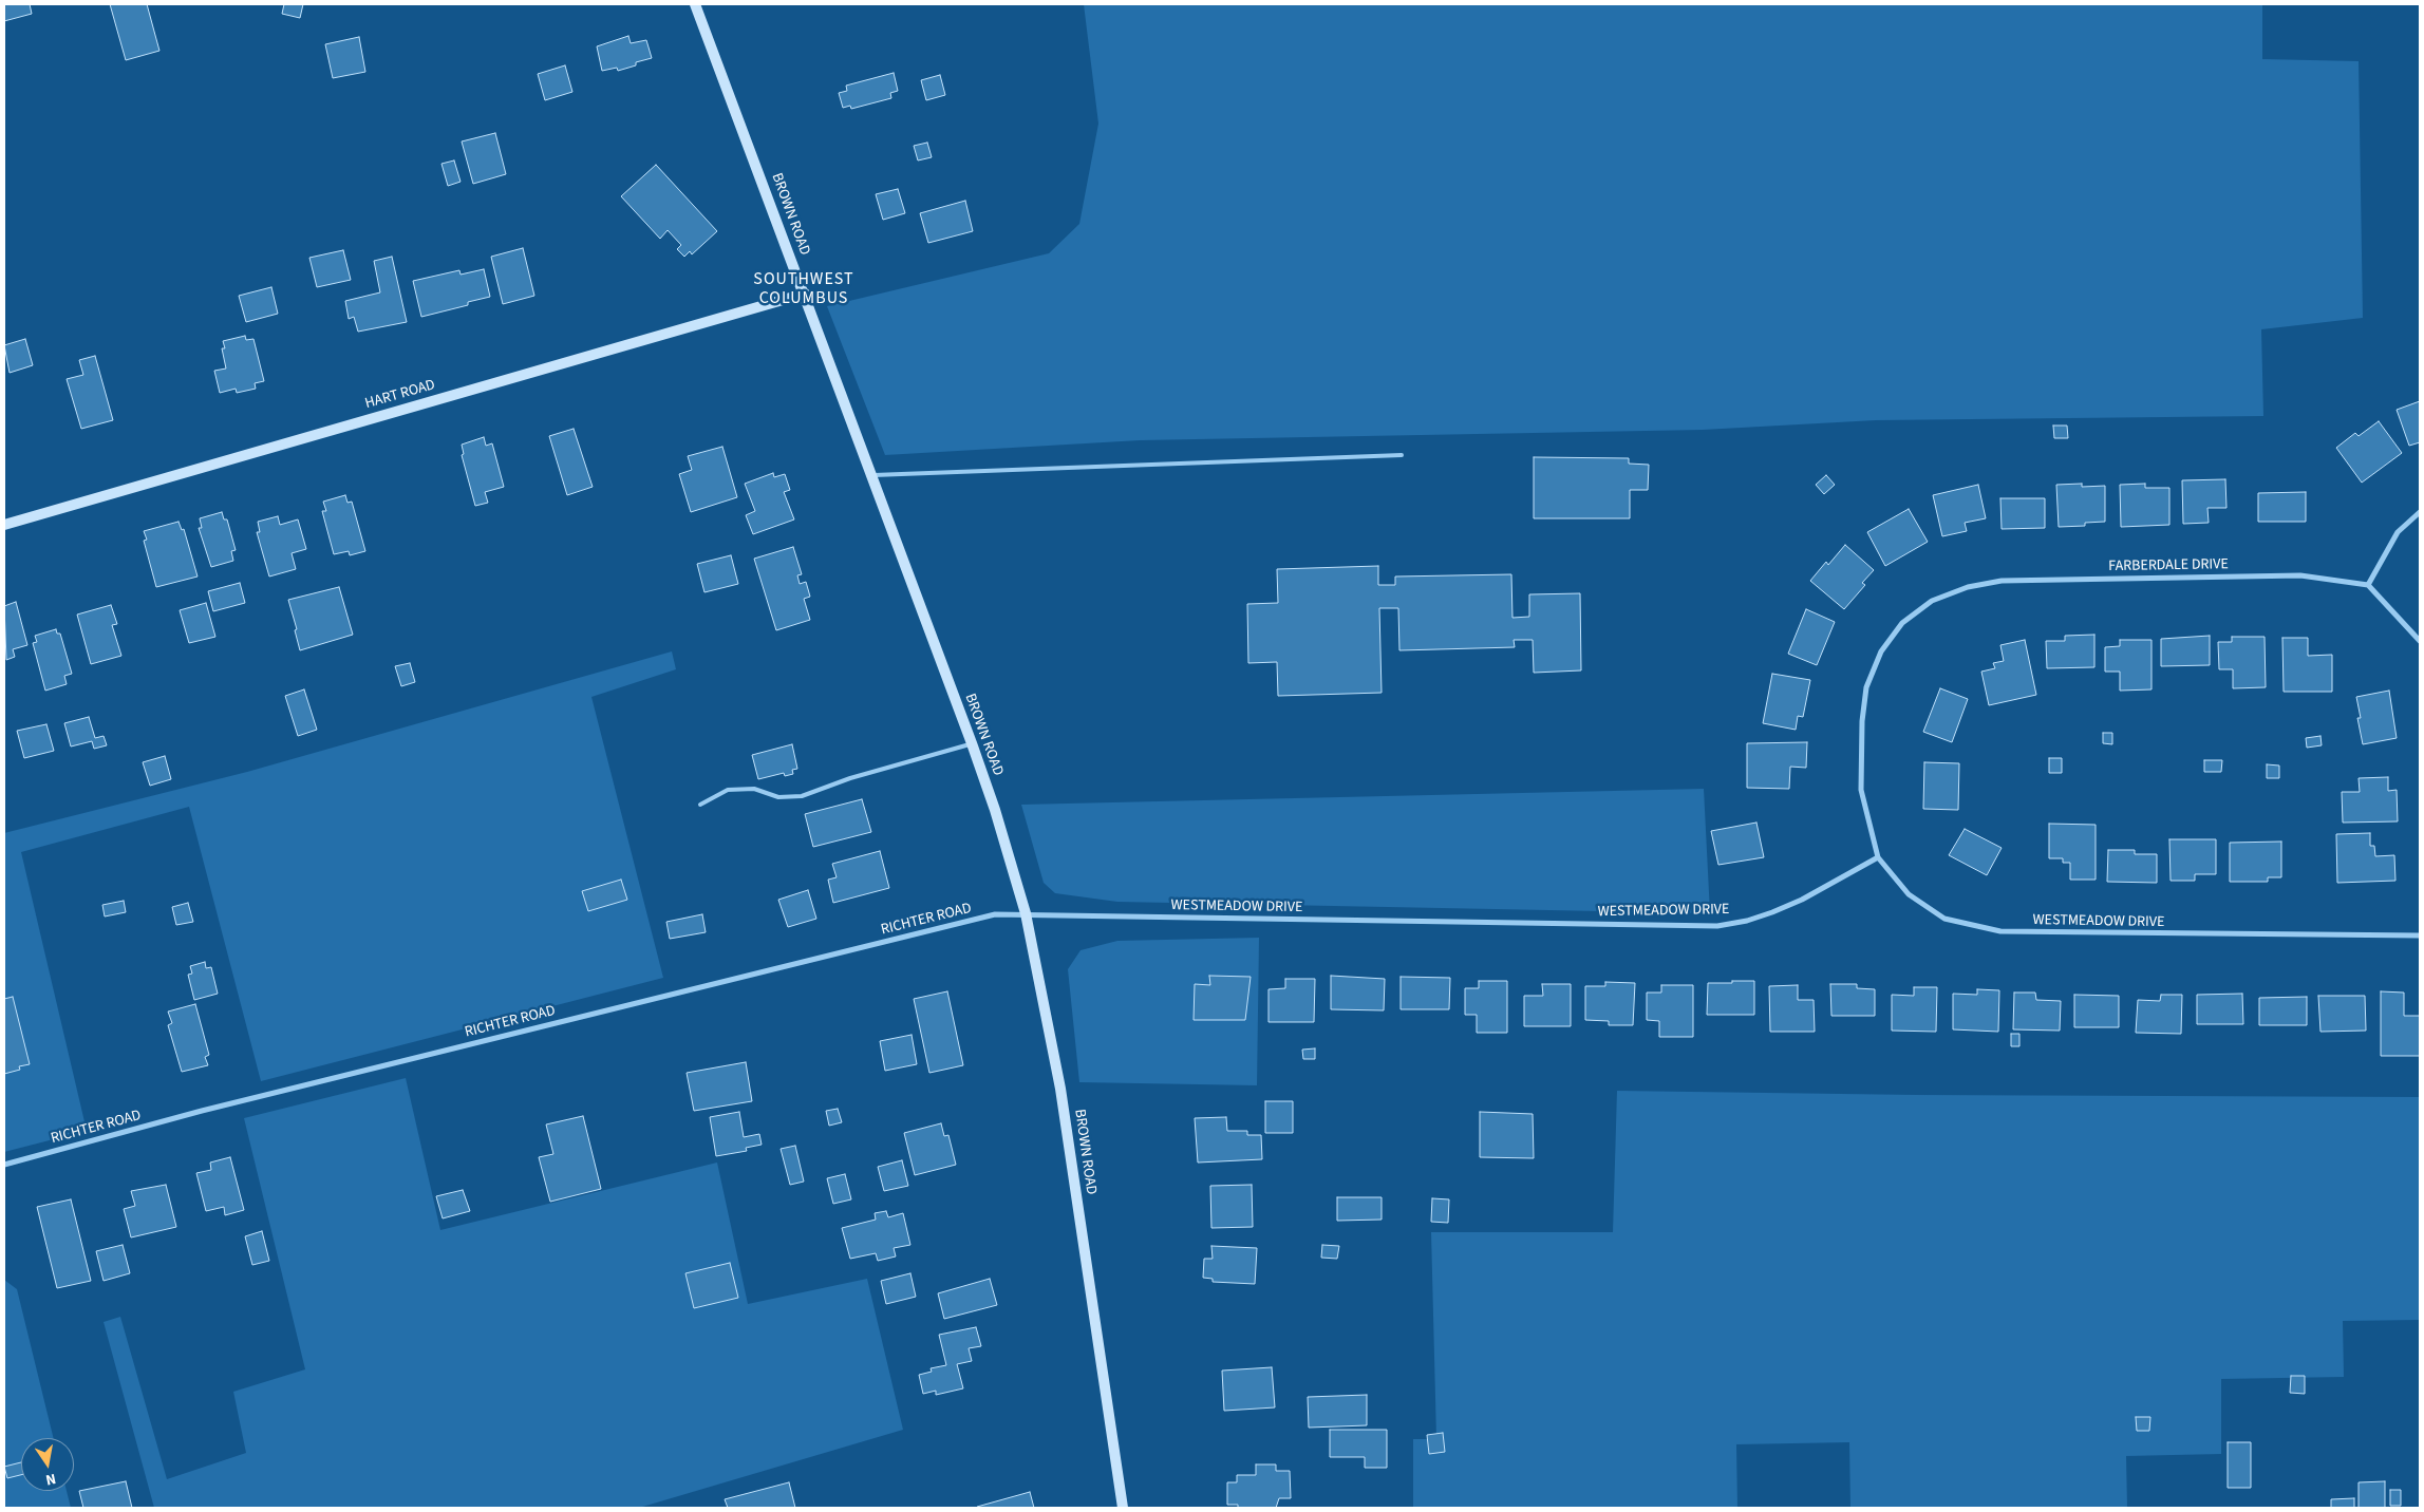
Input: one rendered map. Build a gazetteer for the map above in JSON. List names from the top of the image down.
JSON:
{
  "streets": {
    "main road": ["BROWN ROAD", "HART ROAD"],
    "street": ["FARBERDALE DRIVE", "WESTMEADOW DRIVE", "RICHTER ROAD"]
  },
  "crossings": [
    ["BROWN ROAD", "HART ROAD"],
    ["BROWN ROAD", "WESTMEADOW DRIVE"],
    ["BROWN ROAD", "RICHTER ROAD"],
    ["FARBERDALE DRIVE", "WESTMEADOW DRIVE"],
    ["WESTMEADOW DRIVE", "RICHTER ROAD"]
  ],
  "districts": ["SOUTHWEST COLUMBUS"],
  "north": "bottom"
}
